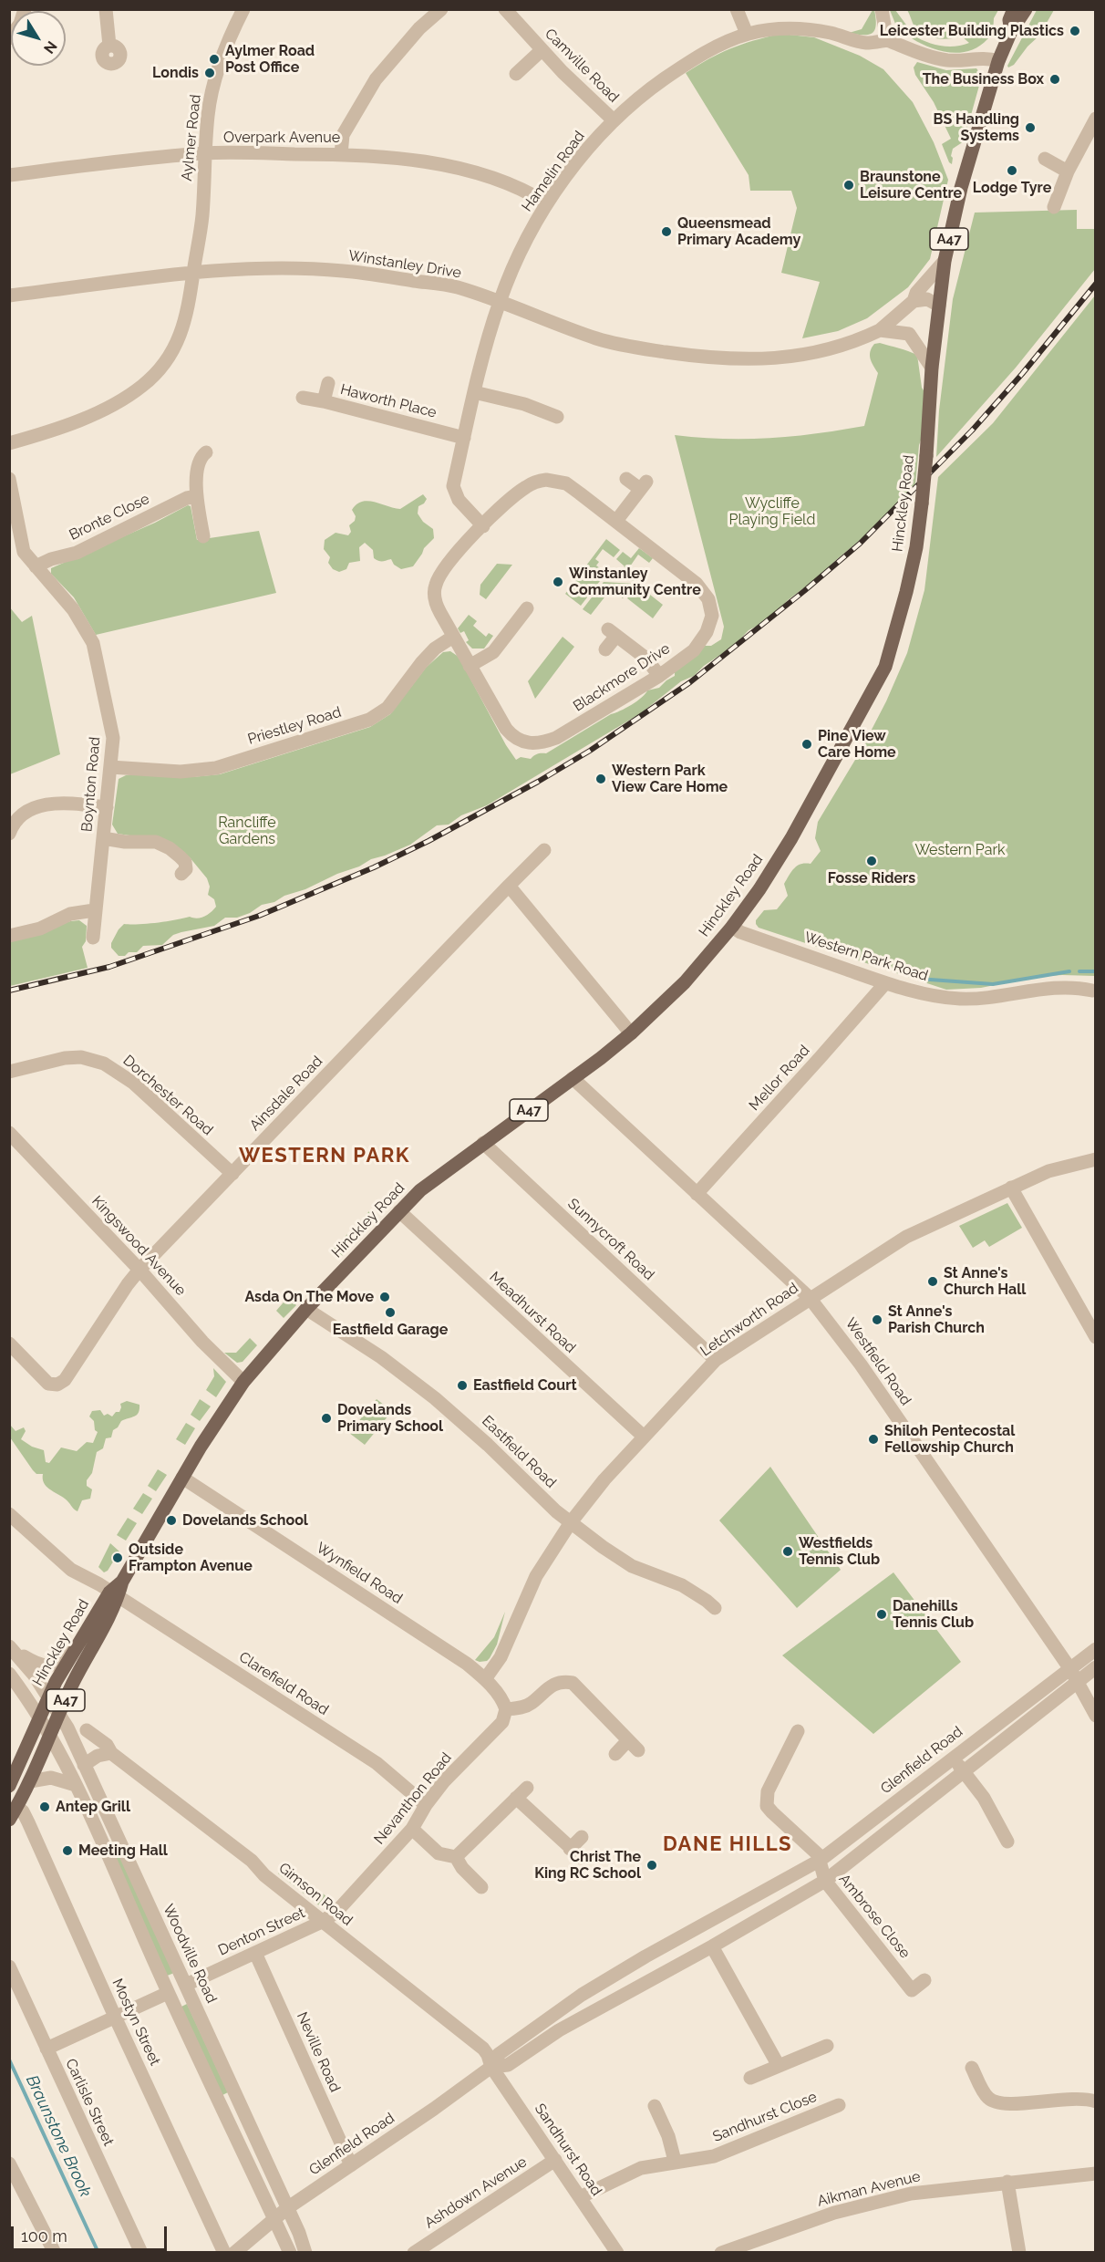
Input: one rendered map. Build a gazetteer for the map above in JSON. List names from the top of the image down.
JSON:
{
  "streets": {
    "main road": ["A47", "Hinckley Road"],
    "street": [
      "Camville Road",
      "Aylmer Road",
      "Overpark Avenue",
      "Hamelin Road",
      "Winstanley Drive",
      "Haworth Place",
      "Bronte Close",
      "Blackmore Drive",
      "Priestley Road",
      "Boynton Road",
      "Western Park Road",
      "Mellor Road",
      "Ainsdale Road",
      "Dorchester Road",
      "Sunnycroft Road",
      "Kingswood Avenue",
      "Meadhurst Road",
      "Letchworth Road",
      "Westfield Road",
      "Eastfield Road",
      "Wynfield Road",
      "Clarefield Road",
      "Glenfield Road",
      "Nevanthon Road",
      "Gimson Road",
      "Ambrose Close",
      "Denton Street",
      "Woodville Road",
      "Mostyn Street",
      "Neville Road",
      "Carlisle Street",
      "Sandhurst Close",
      "Sandhurst Road",
      "Aikman Avenue",
      "Ashdown Avenue"
    ]
  },
  "crossings": [
    ["Camville Road", "Hamelin Road"],
    ["Aylmer Road", "Overpark Avenue"],
    ["Aylmer Road", "Winstanley Drive"],
    ["Overpark Avenue", "Hamelin Road"],
    ["Hamelin Road", "Winstanley Drive"],
    ["Hamelin Road", "Haworth Place"],
    ["Hamelin Road", "Blackmore Drive"],
    ["Winstanley Drive", "Hinckley Road"],
    ["Hinckley Road", "Western Park Road"],
    ["Hinckley Road", "Sunnycroft Road"],
    ["Hinckley Road", "Kingswood Avenue"],
    ["Hinckley Road", "Meadhurst Road"],
    ["Hinckley Road", "Westfield Road"],
    ["Hinckley Road", "Eastfield Road"],
    ["Hinckley Road", "Wynfield Road"],
    ["Hinckley Road", "Clarefield Road"],
    ["Hinckley Road", "Woodville Road"],
    ["Hinckley Road", "Mostyn Street"],
    ["Bronte Close", "Boynton Road"],
    ["Blackmore Drive", "Priestley Road"],
    ["Priestley Road", "Boynton Road"],
    ["Western Park Road", "Mellor Road"],
    ["Mellor Road", "Westfield Road"],
    ["Ainsdale Road", "Dorchester Road"],
    ["Ainsdale Road", "Kingswood Avenue"],
    ["Sunnycroft Road", "Letchworth Road"],
    ["Meadhurst Road", "Letchworth Road"],
    ["Letchworth Road", "Westfield Road"],
    ["Letchworth Road", "Eastfield Road"],
    ["Letchworth Road", "Wynfield Road"],
    ["Westfield Road", "Glenfield Road"],
    ["Wynfield Road", "Nevanthon Road"],
    ["Clarefield Road", "Nevanthon Road"],
    ["Glenfield Road", "Gimson Road"],
    ["Glenfield Road", "Ambrose Close"],
    ["Glenfield Road", "Woodville Road"],
    ["Glenfield Road", "Neville Road"],
    ["Glenfield Road", "Sandhurst Road"],
    ["Nevanthon Road", "Gimson Road"],
    ["Nevanthon Road", "Denton Street"],
    ["Gimson Road", "Denton Street"],
    ["Gimson Road", "Sandhurst Road"],
    ["Denton Street", "Woodville Road"],
    ["Denton Street", "Mostyn Street"],
    ["Denton Street", "Neville Road"],
    ["Denton Street", "Carlisle Street"],
    ["Sandhurst Close", "Sandhurst Road"],
    ["Sandhurst Road", "Ashdown Avenue"]
  ],
  "districts": ["WESTERN PARK", "DANE HILLS"],
  "water": ["Braunstone Brook"],
  "parks": ["Wycliffe Playing Field", "Rancliffe Gardens", "Western Park"],
  "places": [
    "Leicester Building Plastics",
    "Aylmer Road Post Office",
    "Londis",
    "The Business Box",
    "BS Handling Systems",
    "Lodge Tyre",
    "Braunstone Leisure Centre",
    "Queensmead Primary Academy",
    "Winstanley Community Centre",
    "Pine View Care Home",
    "Western Park View Care Home",
    "Fosse Riders",
    "St Anne's Church Hall",
    "Asda On The Move",
    "Eastfield Garage",
    "St Anne's Parish Church",
    "Eastfield Court",
    "Dovelands Primary School",
    "Shiloh Pentecostal Fellowship Church",
    "Dovelands School",
    "Westfields Tennis Club",
    "Outside Frampton Avenue",
    "Danehills Tennis Club",
    "Antep Grill",
    "Meeting Hall",
    "Christ The King RC School"
  ],
  "scale_bar": "100 m",
  "north": "bottom right"
}
